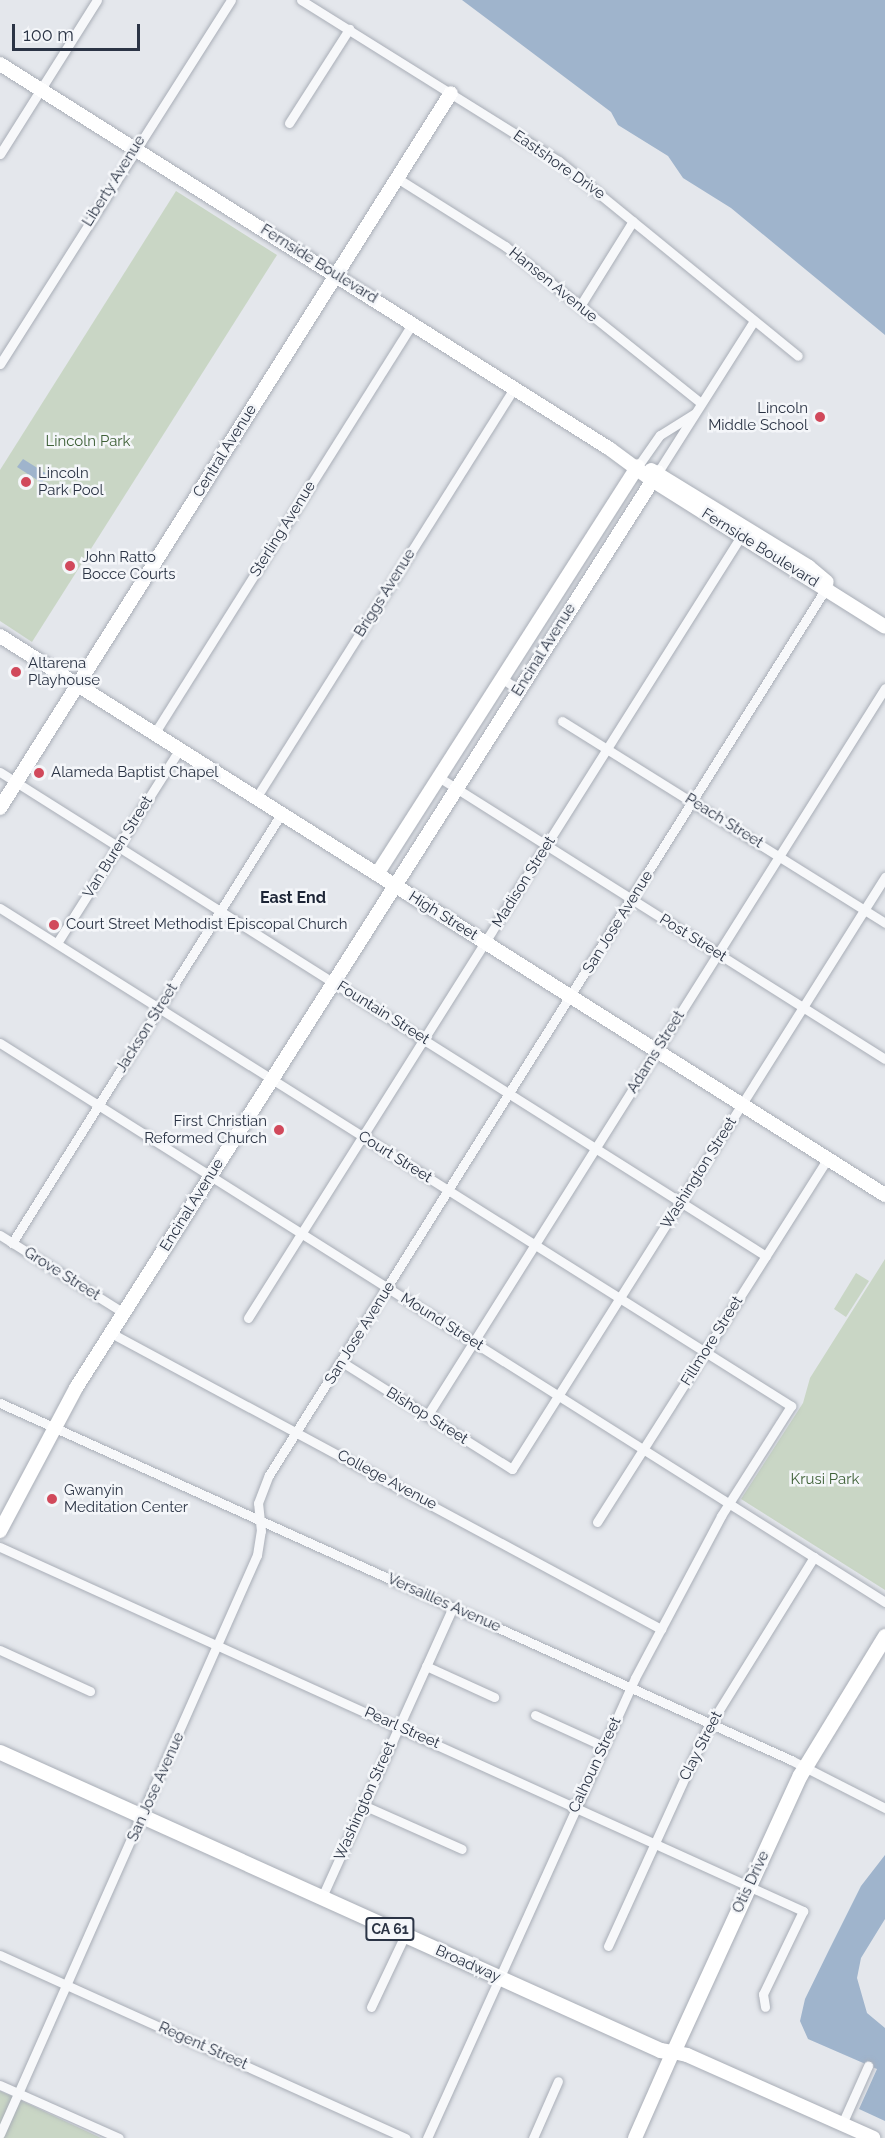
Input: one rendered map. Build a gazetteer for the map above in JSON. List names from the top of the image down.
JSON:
{
  "streets": {
    "main road": [
      "Fernside Boulevard",
      "Central Avenue",
      "Encinal Avenue",
      "High Street",
      "Otis Drive",
      "CA 61",
      "Broadway"
    ],
    "street": [
      "Eastshore Drive",
      "Liberty Avenue",
      "Hansen Avenue",
      "Sterling Avenue",
      "Briggs Avenue",
      "Peach Street",
      "Van Buren Street",
      "Madison Street",
      "San Jose Avenue",
      "Post Street",
      "Fountain Street",
      "Jackson Street",
      "Adams Street",
      "Court Street",
      "Washington Street",
      "Grove Street",
      "Mound Street",
      "Fillmore Street",
      "Bishop Street",
      "College Avenue",
      "Versailles Avenue",
      "Pearl Street",
      "Clay Street",
      "Calhoun Street",
      "Regent Street"
    ]
  },
  "crossings": [
    ["Eastshore Drive", "Central Avenue"],
    ["Eastshore Drive", "Encinal Avenue"],
    ["Liberty Avenue", "Fernside Boulevard"],
    ["Fernside Boulevard", "Central Avenue"],
    ["Fernside Boulevard", "Sterling Avenue"],
    ["Fernside Boulevard", "Briggs Avenue"],
    ["Fernside Boulevard", "Encinal Avenue"],
    ["Fernside Boulevard", "Madison Street"],
    ["Fernside Boulevard", "San Jose Avenue"],
    ["Hansen Avenue", "Central Avenue"],
    ["Hansen Avenue", "Encinal Avenue"],
    ["Central Avenue", "High Street"],
    ["Central Avenue", "Fountain Street"],
    ["Sterling Avenue", "High Street"],
    ["Briggs Avenue", "High Street"],
    ["Encinal Avenue", "High Street"],
    ["Encinal Avenue", "Post Street"],
    ["Encinal Avenue", "Fountain Street"],
    ["Encinal Avenue", "Court Street"],
    ["Encinal Avenue", "Grove Street"],
    ["Encinal Avenue", "Mound Street"],
    ["Encinal Avenue", "College Avenue"],
    ["Encinal Avenue", "Versailles Avenue"],
    ["Peach Street", "Madison Street"],
    ["Peach Street", "San Jose Avenue"],
    ["Peach Street", "Adams Street"],
    ["Peach Street", "Washington Street"],
    ["Van Buren Street", "High Street"],
    ["Van Buren Street", "Fountain Street"],
    ["Van Buren Street", "Court Street"],
    ["Madison Street", "High Street"],
    ["Madison Street", "Post Street"],
    ["Madison Street", "Fountain Street"],
    ["Madison Street", "Court Street"],
    ["Madison Street", "Mound Street"],
    ["High Street", "San Jose Avenue"],
    ["High Street", "Jackson Street"],
    ["High Street", "Adams Street"],
    ["High Street", "Washington Street"],
    ["High Street", "Fillmore Street"],
    ["San Jose Avenue", "Post Street"],
    ["San Jose Avenue", "Fountain Street"],
    ["San Jose Avenue", "Court Street"],
    ["San Jose Avenue", "Mound Street"],
    ["San Jose Avenue", "Bishop Street"],
    ["San Jose Avenue", "College Avenue"],
    ["San Jose Avenue", "Versailles Avenue"],
    ["San Jose Avenue", "Pearl Street"],
    ["San Jose Avenue", "Broadway"],
    ["San Jose Avenue", "Regent Street"],
    ["Post Street", "Adams Street"],
    ["Post Street", "Washington Street"],
    ["Fountain Street", "Jackson Street"],
    ["Fountain Street", "Adams Street"],
    ["Fountain Street", "Washington Street"],
    ["Fountain Street", "Fillmore Street"],
    ["Jackson Street", "Court Street"],
    ["Jackson Street", "Grove Street"],
    ["Jackson Street", "Mound Street"],
    ["Adams Street", "Court Street"],
    ["Adams Street", "Mound Street"],
    ["Adams Street", "Bishop Street"],
    ["Court Street", "Washington Street"],
    ["Court Street", "Fillmore Street"],
    ["Court Street", "Calhoun Street"],
    ["Washington Street", "Mound Street"],
    ["Washington Street", "Bishop Street"],
    ["Washington Street", "Versailles Avenue"],
    ["Washington Street", "Pearl Street"],
    ["Washington Street", "Broadway"],
    ["Mound Street", "Fillmore Street"],
    ["Mound Street", "Clay Street"],
    ["Mound Street", "Calhoun Street"],
    ["College Avenue", "Calhoun Street"],
    ["Versailles Avenue", "Clay Street"],
    ["Versailles Avenue", "Calhoun Street"],
    ["Versailles Avenue", "Otis Drive"],
    ["Pearl Street", "Clay Street"],
    ["Pearl Street", "Calhoun Street"],
    ["Pearl Street", "Otis Drive"],
    ["Calhoun Street", "Broadway"],
    ["Otis Drive", "Broadway"]
  ],
  "districts": ["East End"],
  "parks": ["Lincoln Park", "Krusi Park"],
  "places": [
    "Lincoln Middle School",
    "Lincoln Park Pool",
    "John Ratto Bocce Courts",
    "Altarena Playhouse",
    "Alameda Baptist Chapel",
    "Court Street Methodist Episcopal Church",
    "First Christian Reformed Church",
    "Gwanyin Meditation Center"
  ],
  "scale_bar": "100 m"
}
